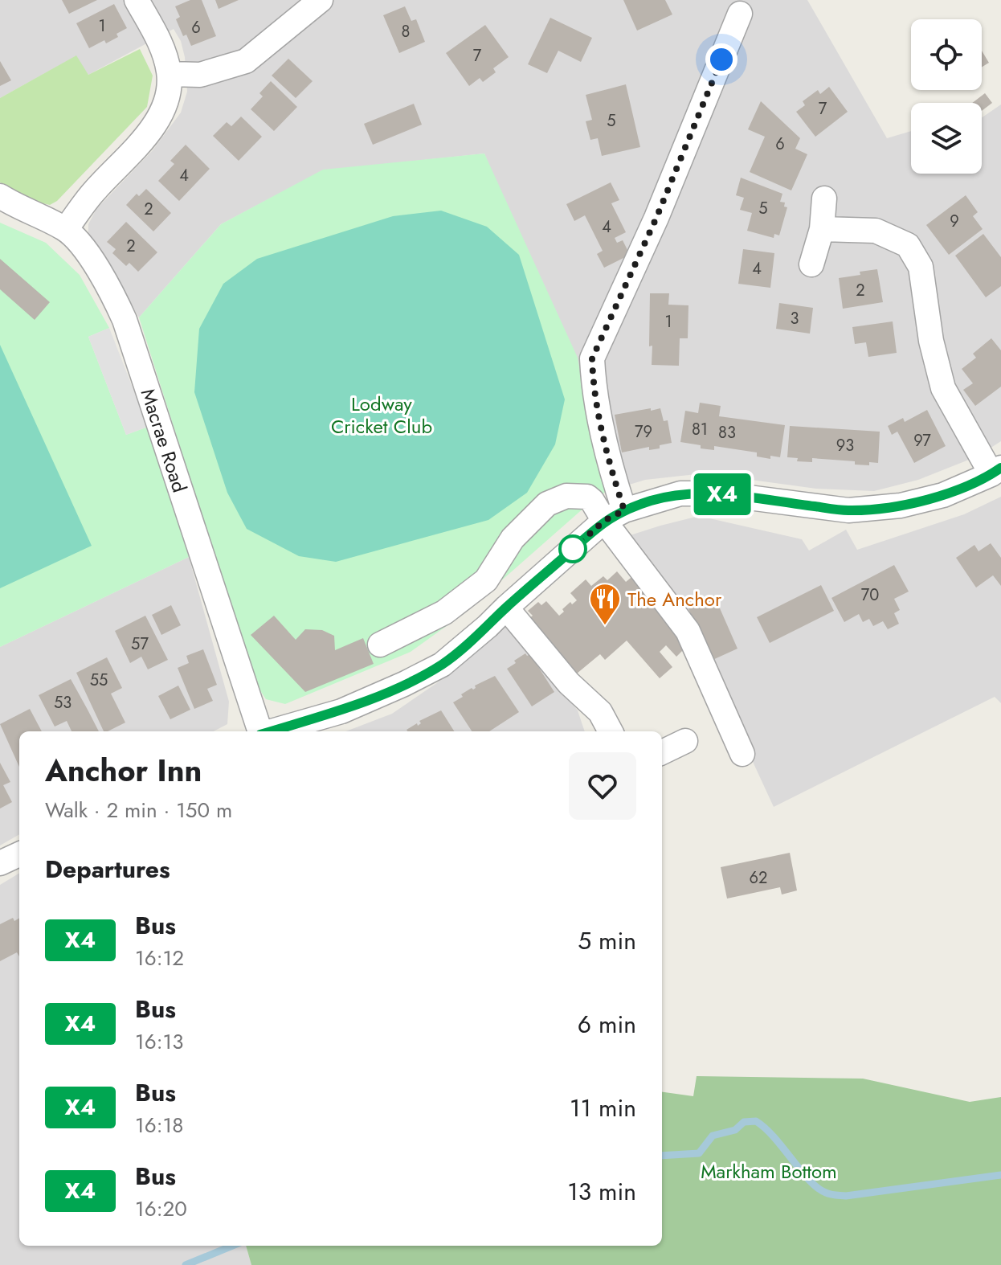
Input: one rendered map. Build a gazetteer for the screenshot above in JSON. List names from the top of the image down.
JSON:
{
  "streets": {
    "street": ["Macrae Road"]
  },
  "parks": ["Lodway Cricket Club", "Markham Bottom"],
  "places": {
    "restaurant": ["The Anchor"]
  },
  "lines": ["bus line X4"],
  "house_numbers": [
    "1",
    "6",
    "8",
    "7",
    "7",
    "5",
    "6",
    "4",
    "5",
    "2",
    "9",
    "4",
    "2",
    "4",
    "2",
    "3",
    "1",
    "81",
    "79",
    "83",
    "97",
    "93",
    "70",
    "57",
    "55",
    "53",
    "62"
  ],
  "page": {
    "on_map": "X4",
    "heading": [
      ["Anchor Inn", "Walk · 2 min · 150 m"],
      "Departures"
    ],
    "list": [
      {
        "mark": "X4",
        "name": "Bus",
        "note": "16:12",
        "value": "5 min"
      },
      {
        "mark": "X4",
        "name": "Bus",
        "note": "16:13",
        "value": "6 min"
      },
      {
        "mark": "X4",
        "name": "Bus",
        "note": "16:18",
        "value": "11 min"
      },
      {
        "mark": "X4",
        "name": "Bus",
        "note": "16:20",
        "value": "13 min"
      }
    ]
  }
}
